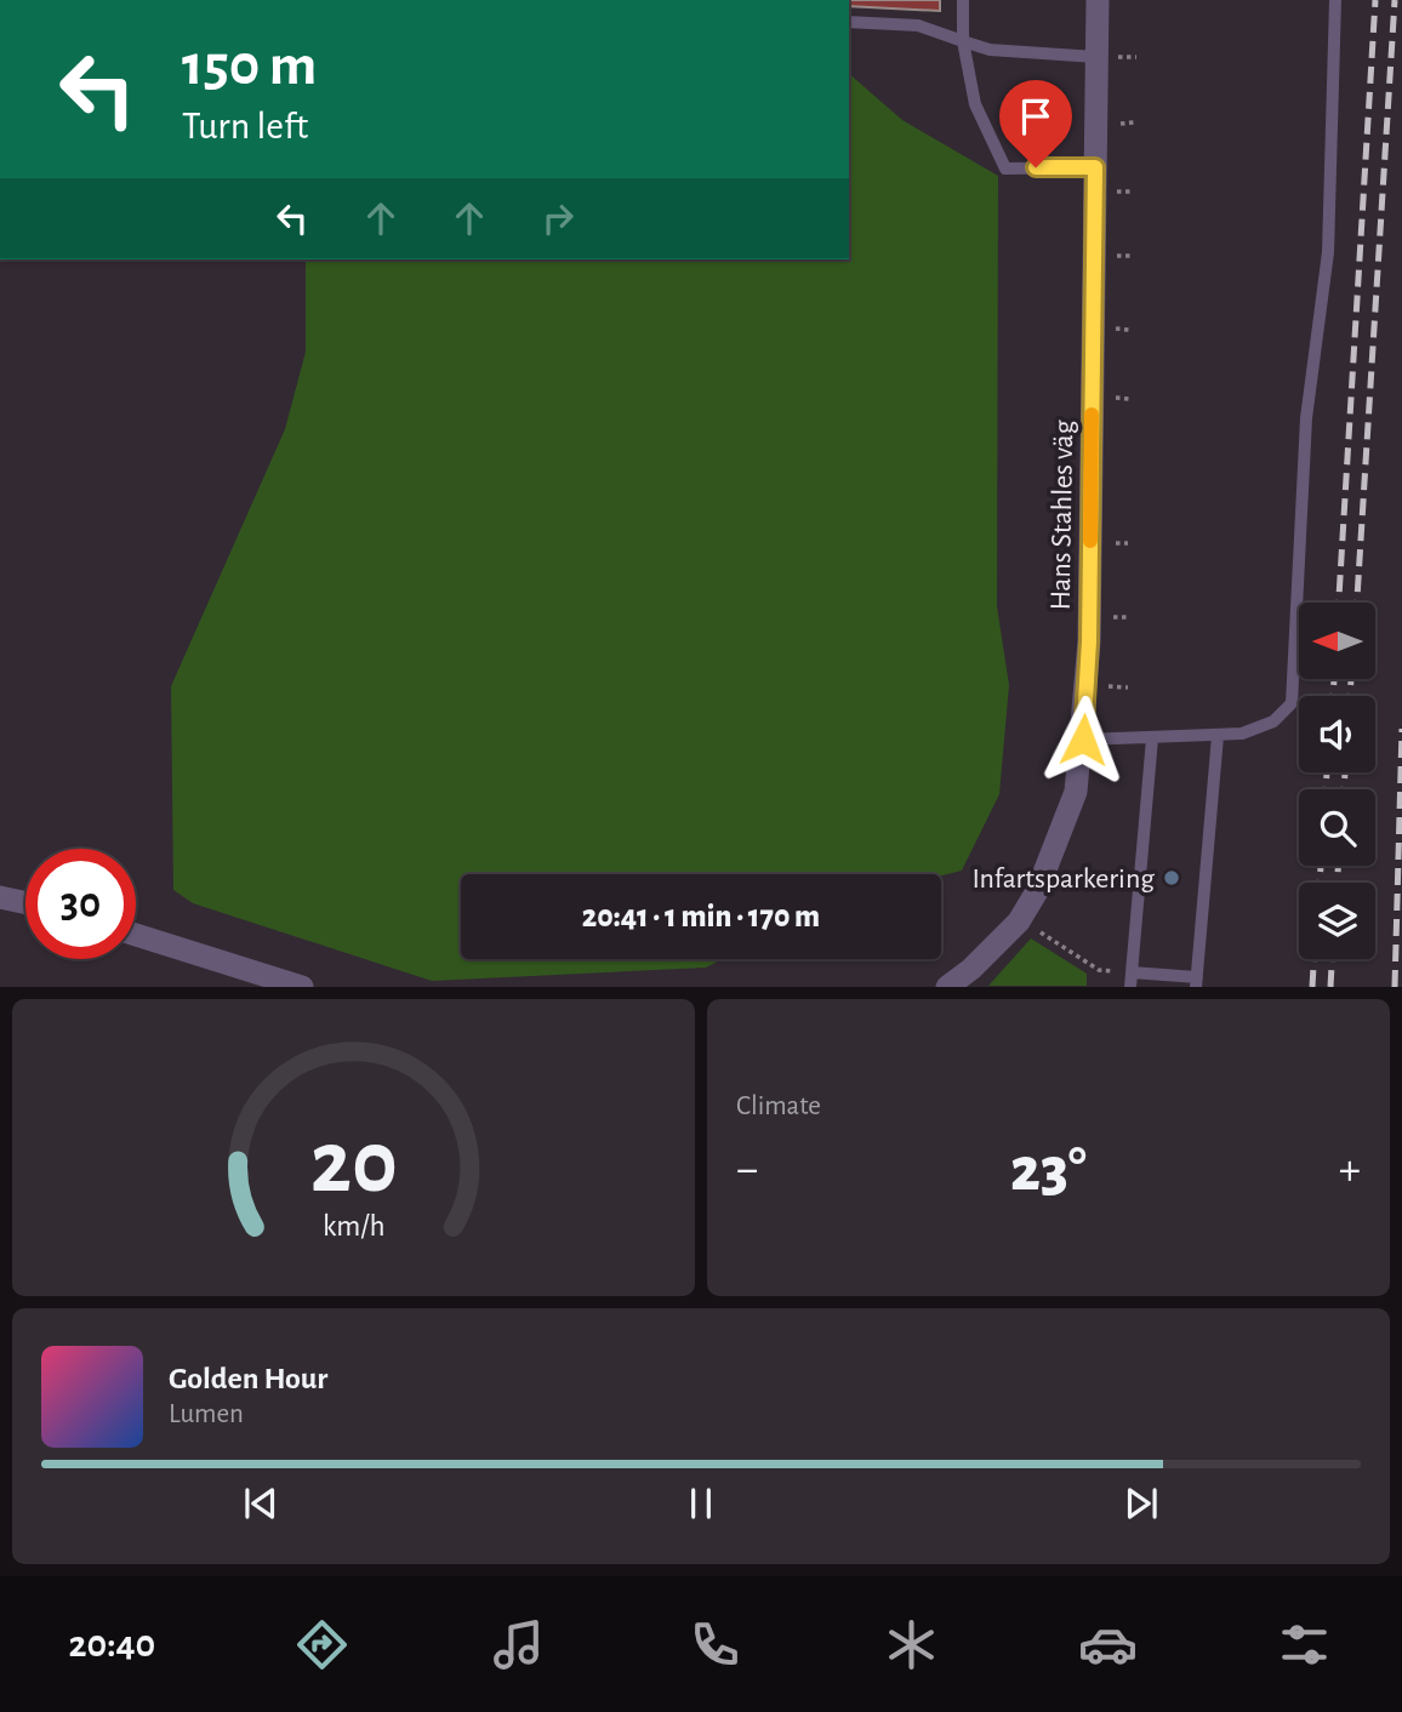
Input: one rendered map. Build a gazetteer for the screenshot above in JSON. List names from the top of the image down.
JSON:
{
  "streets": {
    "street": ["Hans Stahles väg"]
  },
  "places": ["Infartsparkering"],
  "north": "left",
  "page": {
    "turn": ["150 m", "Turn left"],
    "limit": "30",
    "trip": "20:41 · 1 min · 170 m",
    "tile": "Climate",
    "heat": ["−", "23°", "+"],
    "song": ["Golden Hour", "Lumen"],
    "tabs": "20:40",
    "gauge": ["20", "km/h"]
  }
}
